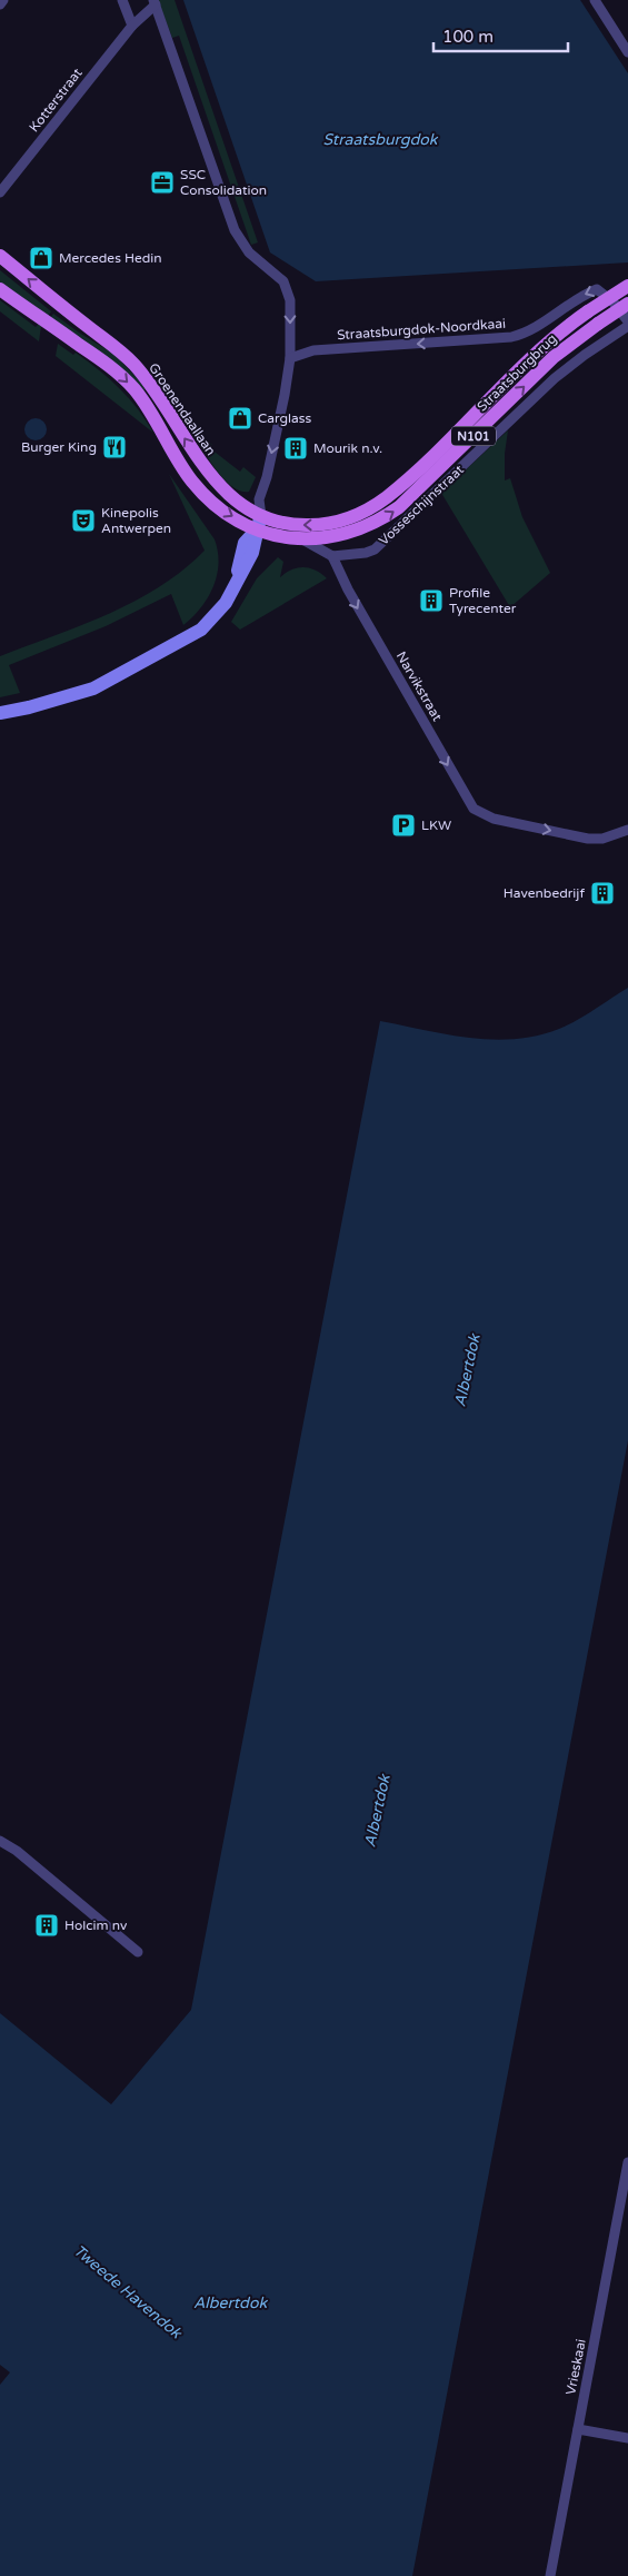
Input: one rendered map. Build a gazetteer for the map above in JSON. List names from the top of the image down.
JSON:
{
  "streets": {
    "main road": ["Straatsburgbrug", "Groenendaallaan", "N101"],
    "street": [
      "Kotterstraat",
      "Straatsburgdok-Noordkaai",
      "Vosseschijnstraat",
      "Narvikstraat",
      "Vrieskaai"
    ]
  },
  "crossings": [
    ["Straatsburgbrug", "Groenendaallaan"],
    ["Vosseschijnstraat", "Narvikstraat"]
  ],
  "one_way": ["Straatsburgdok-Noordkaai", "Narvikstraat"],
  "water": ["Straatsburgdok", "Albertdok", "Tweede Havendok"],
  "places": {
    "office": ["SSC Consolidation"],
    "shop": ["Mercedes Hedin", "Carglass"],
    "restaurant": ["Burger King"],
    "building": [
      "Mourik n.v.",
      "Profile Tyrecenter",
      "Havenbedrijf",
      "Holcim nv"
    ],
    "theatre": ["Kinepolis Antwerpen"],
    "parking": ["LKW"]
  },
  "scale_bar": "100 m"
}
